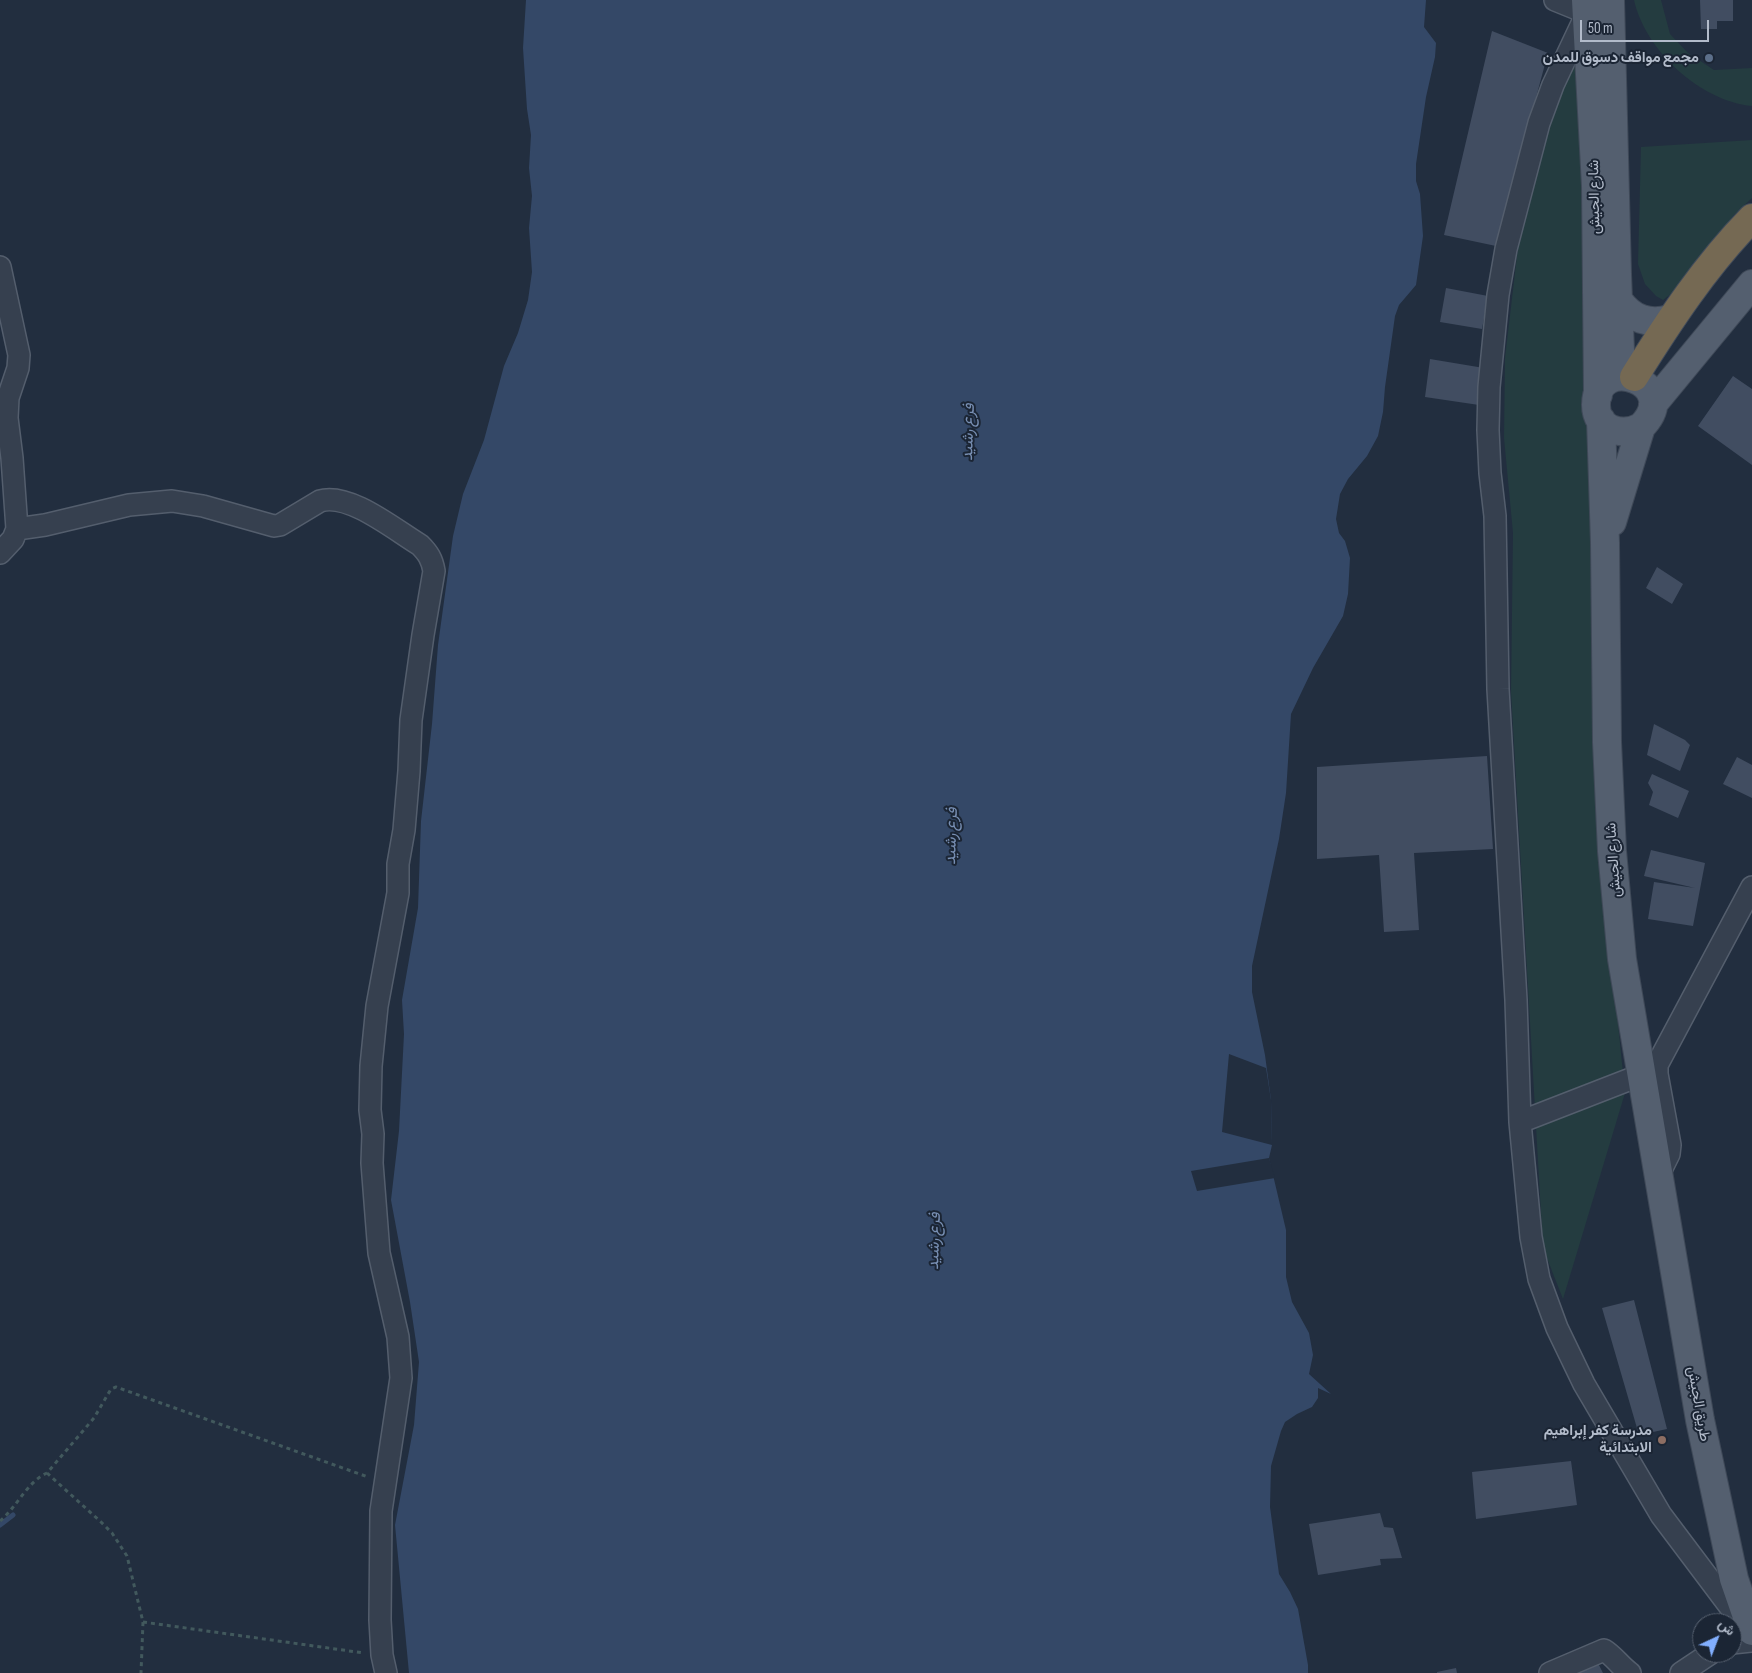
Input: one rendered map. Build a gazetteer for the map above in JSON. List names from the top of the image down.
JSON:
{
  "streets": {
    "main road": ["شارع الجيش", "طريق الجيش"]
  },
  "crossings": [
    ["شارع الجيش", "طريق الجيش"]
  ],
  "water": ["فرع رشيد"],
  "places": ["مجمع مواقف دسوق للمدن", "مدرسة كفر إبراهيم الابتدائية"],
  "scale_bar": "50 m",
  "north": "top right"
}
